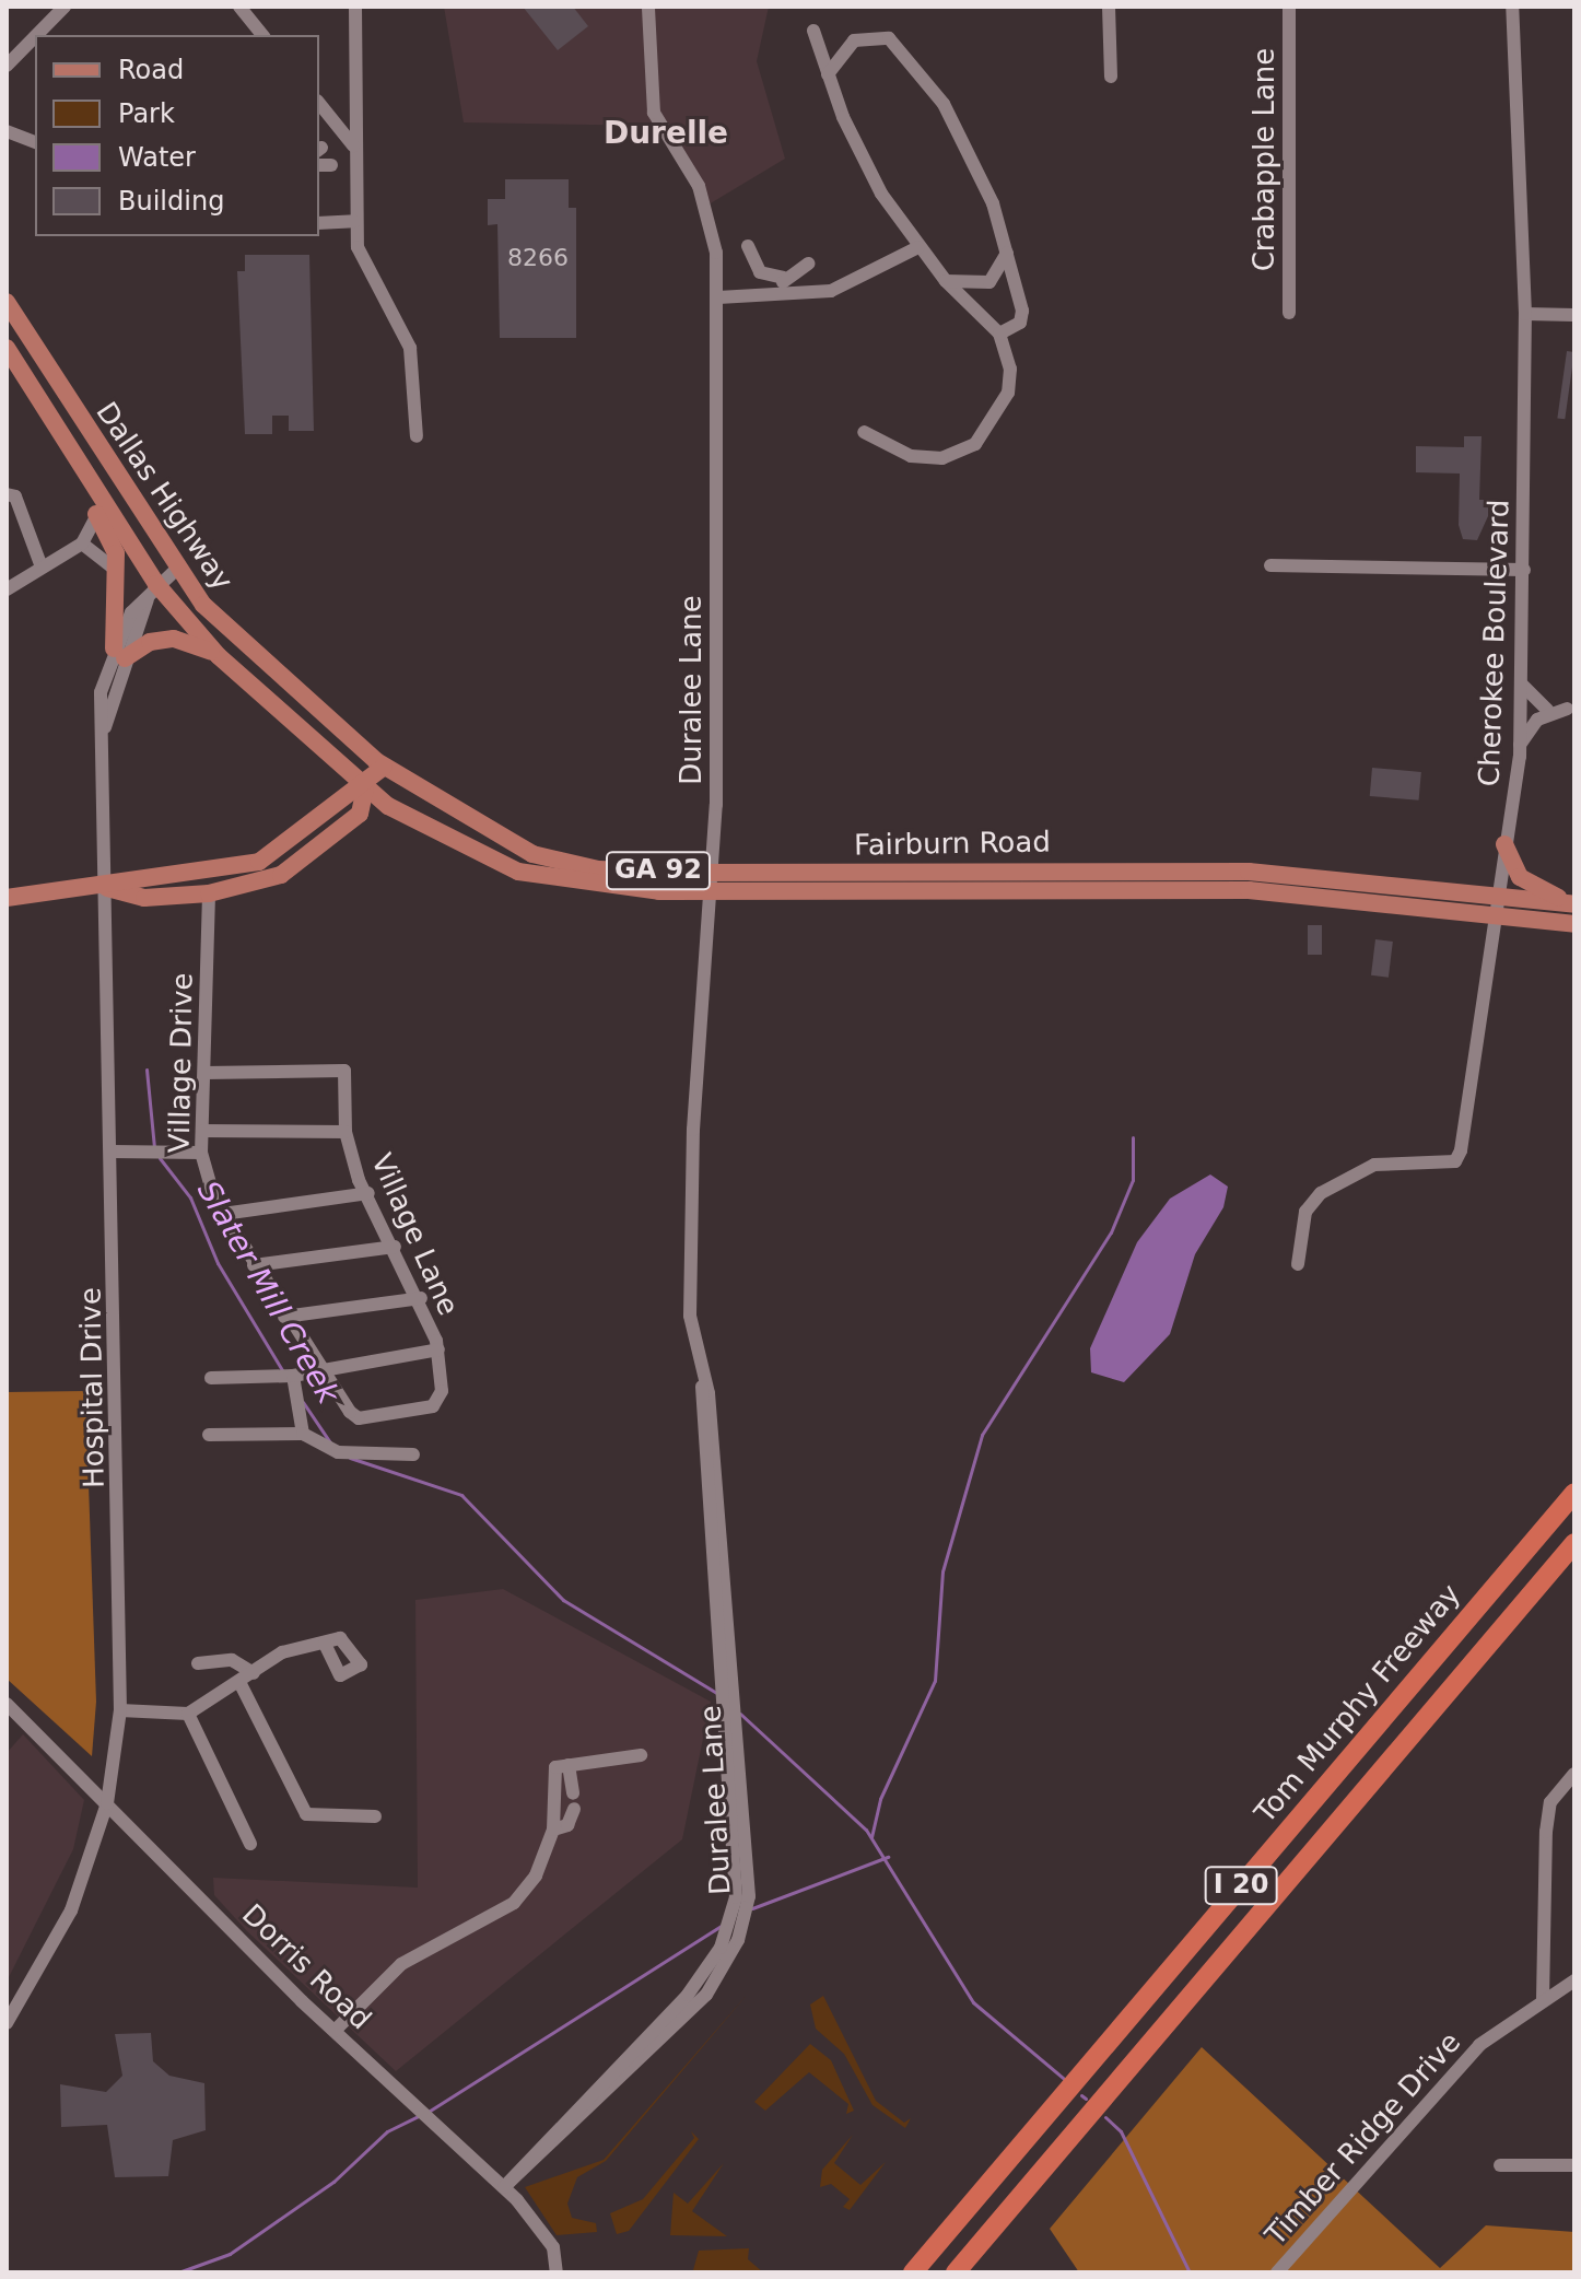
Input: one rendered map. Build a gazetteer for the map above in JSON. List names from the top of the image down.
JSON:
{
  "streets": {
    "highway": ["Tom Murphy Freeway", "I 20"],
    "main road": ["Dallas Highway", "Fairburn Road", "GA 92"],
    "street": [
      "Crabapple Lane",
      "Cherokee Boulevard",
      "Duralee Lane",
      "Village Drive",
      "Village Lane",
      "Hospital Drive",
      "Dorris Road",
      "Timber Ridge Drive"
    ]
  },
  "crossings": [
    ["Dallas Highway", "Fairburn Road"],
    ["Dallas Highway", "Hospital Drive"],
    ["Cherokee Boulevard", "Fairburn Road"],
    ["Duralee Lane", "Fairburn Road"],
    ["Duralee Lane", "Dorris Road"],
    ["Village Drive", "Village Lane"],
    ["Hospital Drive", "Dorris Road"]
  ],
  "districts": ["Durelle"],
  "water": ["Slater Mill Creek"],
  "house_numbers": ["8266"],
  "legend": [
    "Road",
    "Park",
    "Water",
    "Building"
  ]
}
